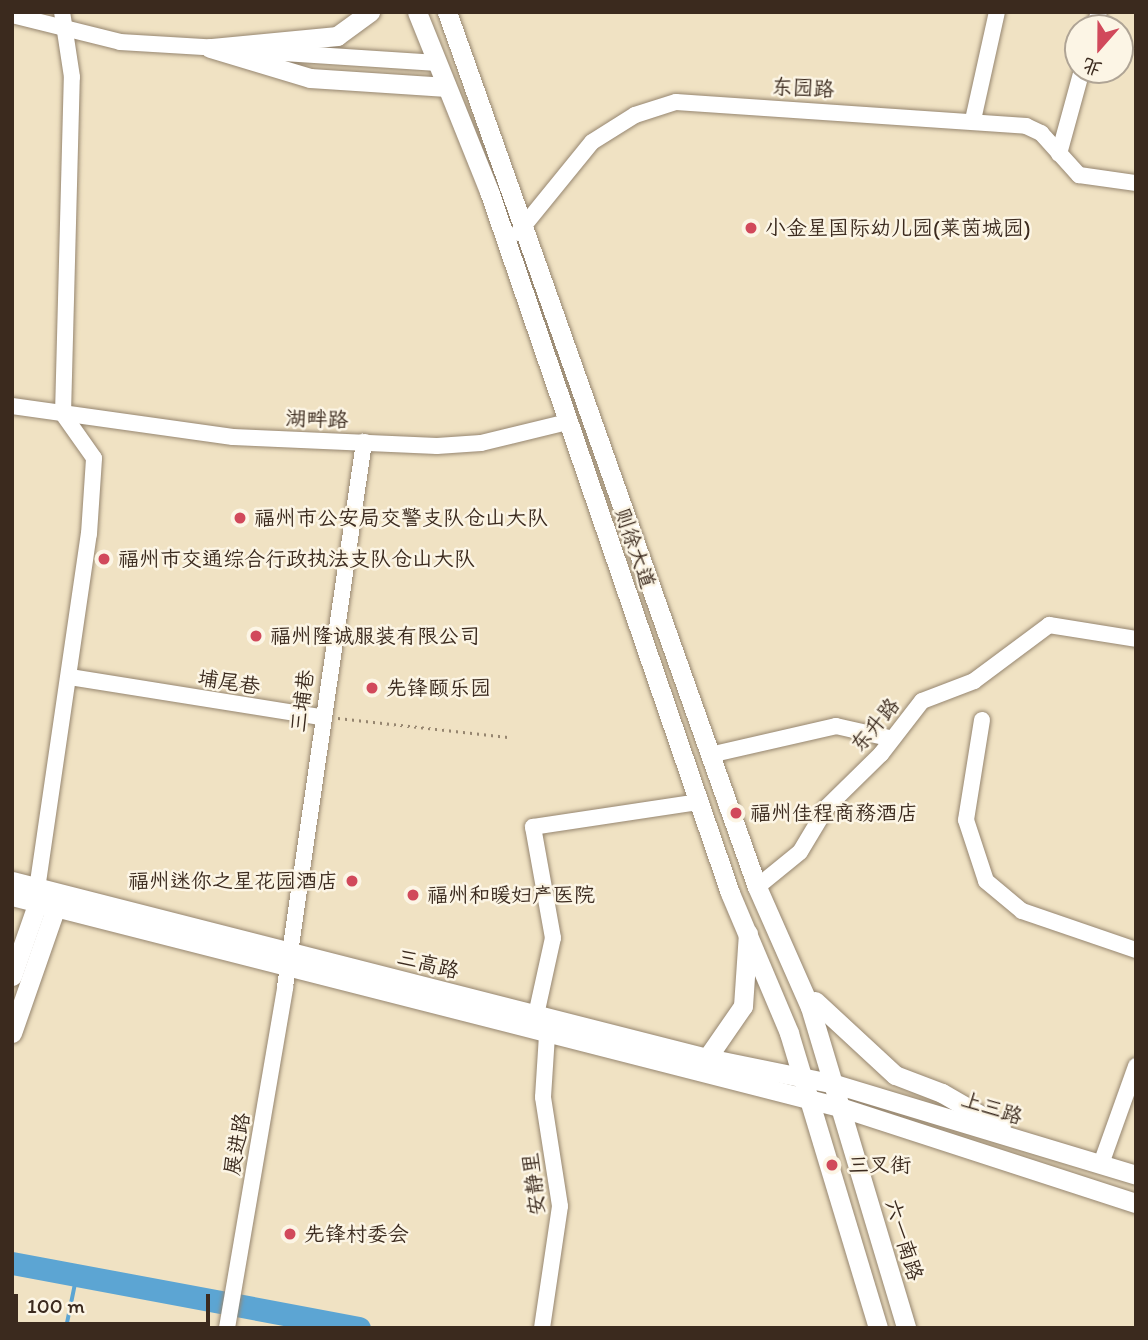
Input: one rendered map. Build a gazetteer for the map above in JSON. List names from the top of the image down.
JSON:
{
  "streets": {
    "main road": [
      "则徐大道",
      "三高路",
      "上三路",
      "六一南路"
    ],
    "street": [
      "东园路",
      "湖畔路",
      "埔尾巷",
      "三埔巷",
      "东升路",
      "展进路",
      "安静里"
    ]
  },
  "crossings": [
    ["东园路", "则徐大道"],
    ["湖畔路", "则徐大道"],
    ["湖畔路", "三埔巷"],
    ["则徐大道", "东升路"],
    ["则徐大道", "三高路"],
    ["则徐大道", "上三路"],
    ["则徐大道", "六一南路"],
    ["埔尾巷", "三埔巷"],
    ["三埔巷", "三高路"],
    ["三埔巷", "展进路"],
    ["三高路", "上三路"],
    ["三高路", "展进路"],
    ["三高路", "安静里"],
    ["三高路", "六一南路"],
    ["上三路", "六一南路"]
  ],
  "places": [
    "小金星国际幼儿园(莱茵城园)",
    "福州市公安局交警支队仓山大队",
    "福州市交通综合行政执法支队仓山大队",
    "福州隆诚服装有限公司",
    "先锋颐乐园",
    "福州佳程商務酒店",
    "福州迷你之星花园酒店",
    "福州和暖妇产医院",
    "三叉街",
    "先锋村委会"
  ],
  "scale_bar": "100 m",
  "north": "bottom"
}
